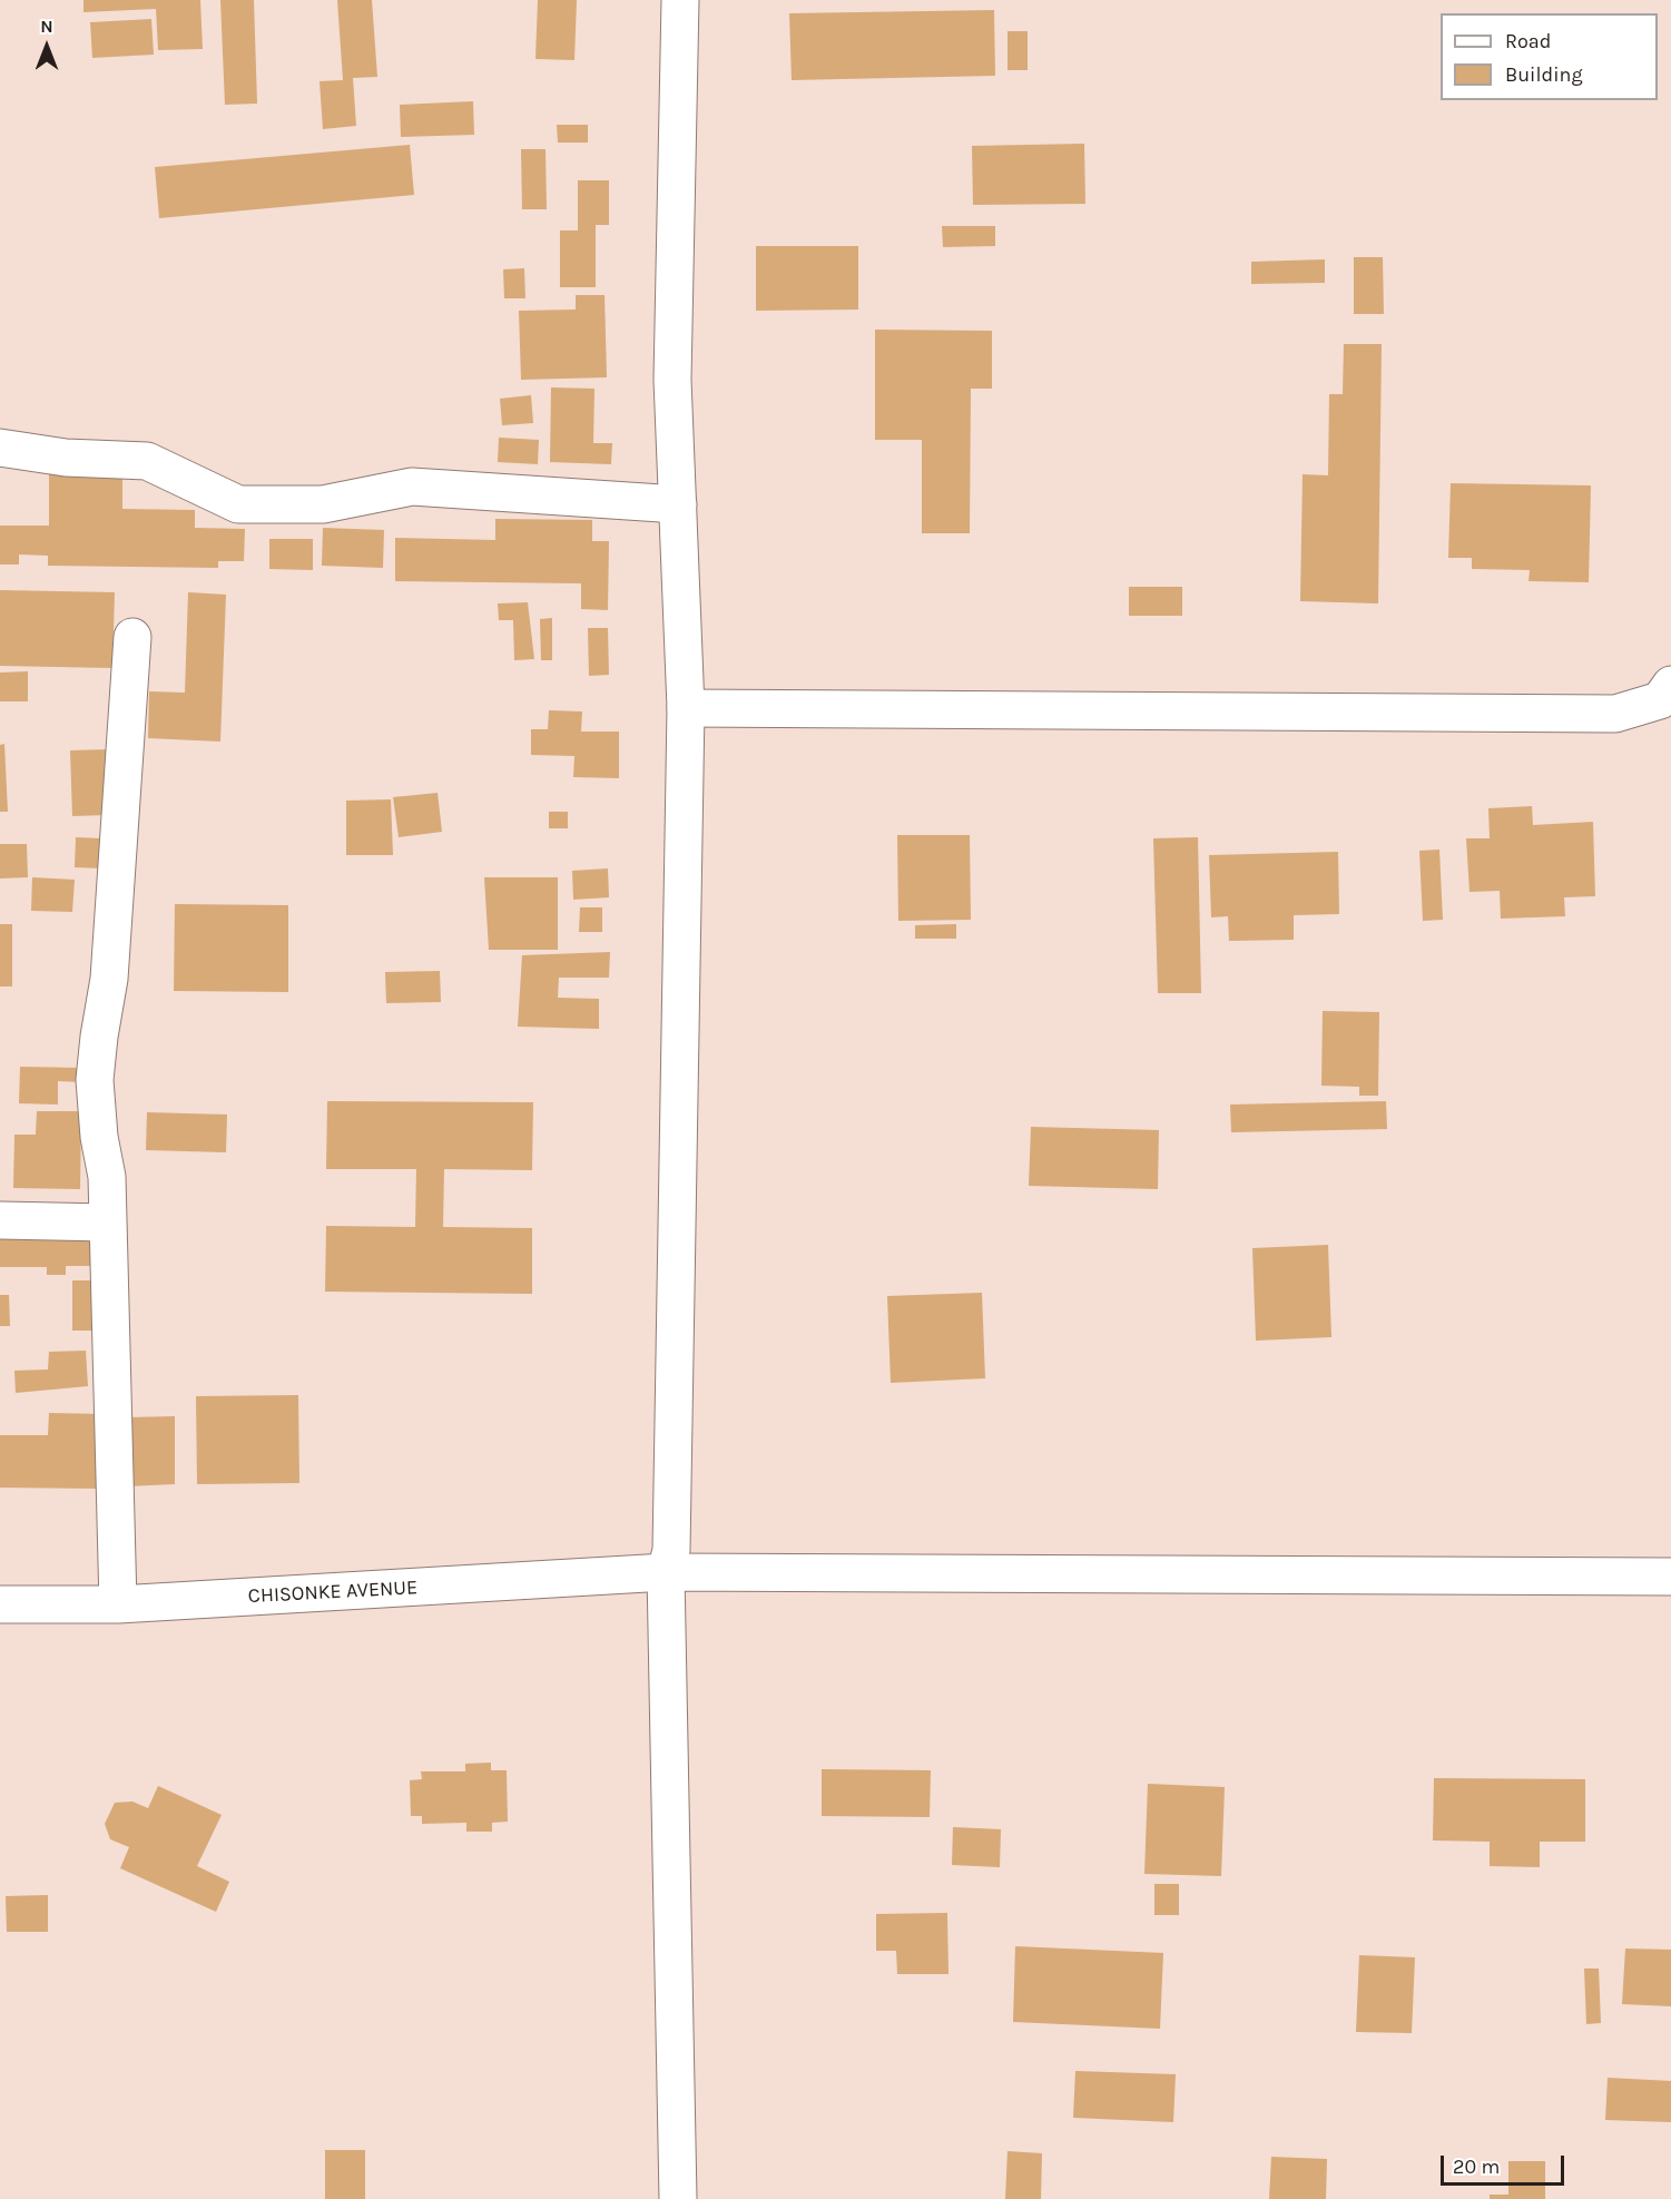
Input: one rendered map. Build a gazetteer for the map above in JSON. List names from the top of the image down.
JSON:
{
  "streets": {
    "street": ["CHISONKE AVENUE"]
  },
  "legend": ["Road", "Building"],
  "scale_bar": "20 m",
  "north": "top"
}
